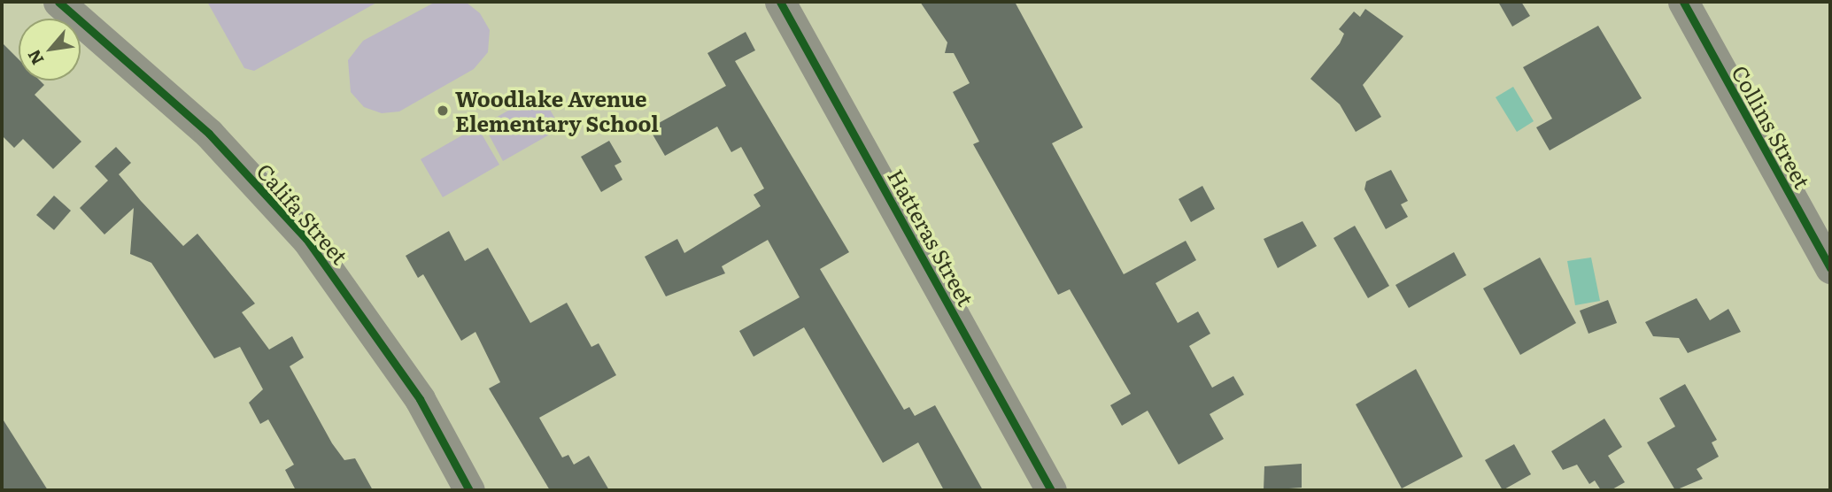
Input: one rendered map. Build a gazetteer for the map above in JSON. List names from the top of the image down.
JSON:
{
  "streets": {
    "street": ["Collins Street", "Califa Street", "Hatteras Street"]
  },
  "places": ["Woodlake Avenue Elementary School"],
  "north": "bottom left"
}
